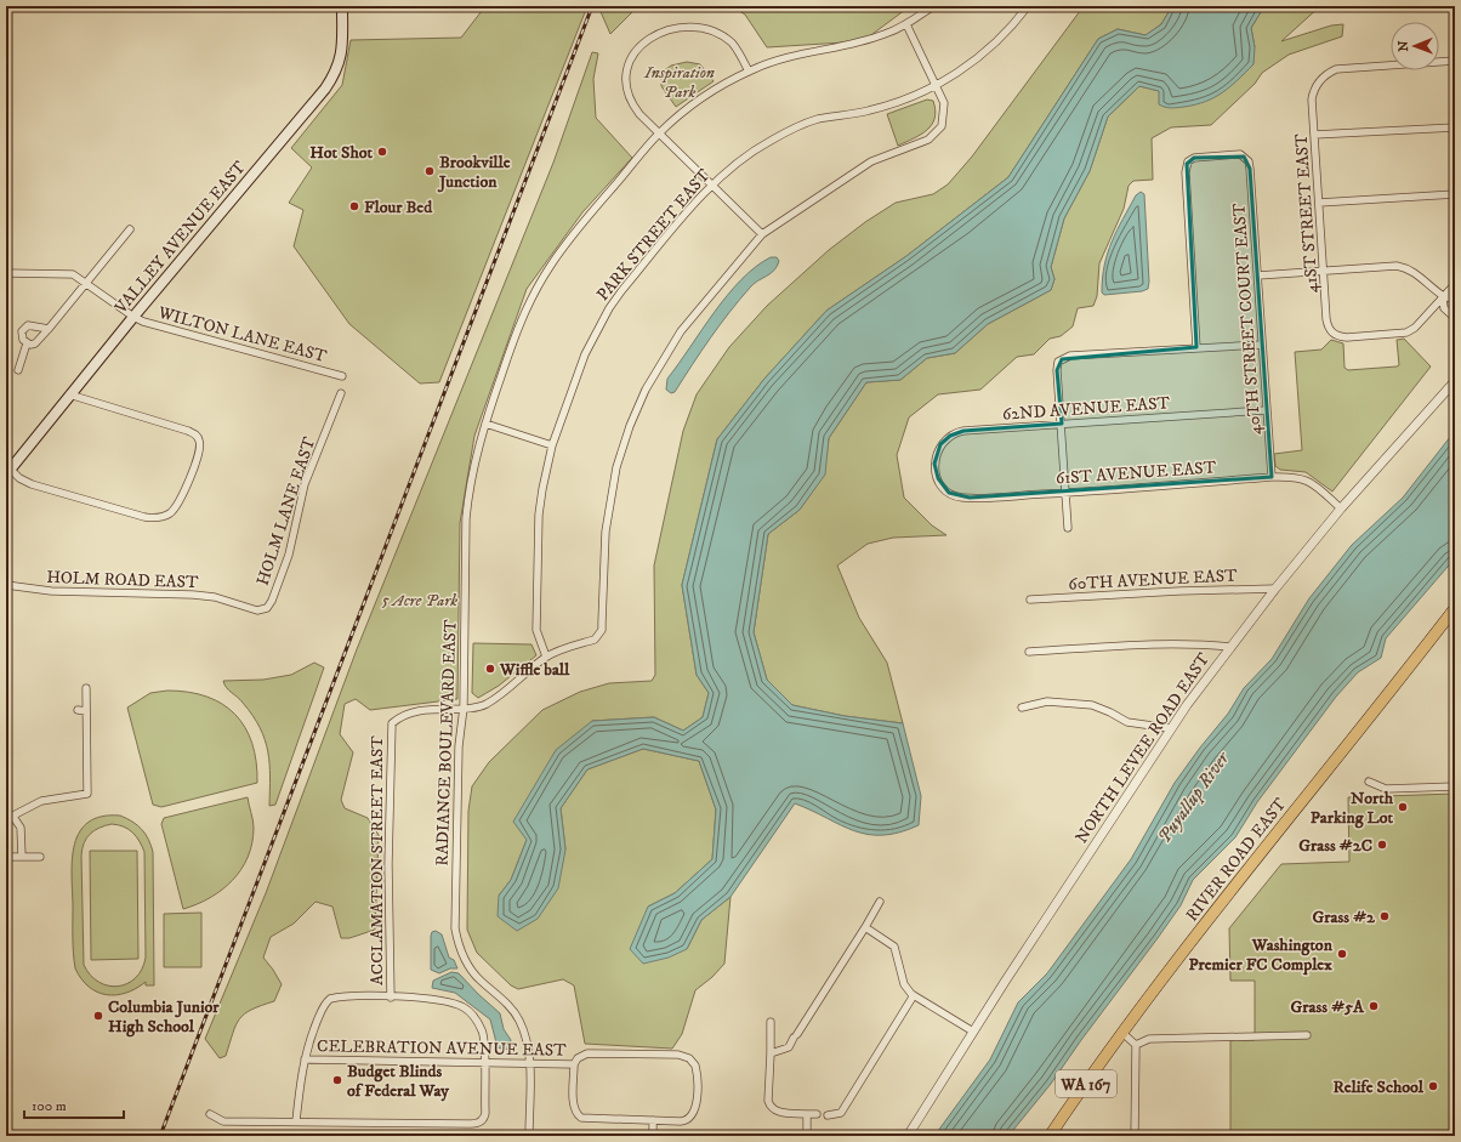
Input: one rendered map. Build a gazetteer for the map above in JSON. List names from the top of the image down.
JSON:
{
  "streets": {
    "main road": ["VALLEY AVENUE EAST", "RIVER ROAD EAST", "WA 167"],
    "street": [
      "41ST STREET EAST",
      "PARK STREET EAST",
      "40TH STREET COURT EAST",
      "WILTON LANE EAST",
      "62ND AVENUE EAST",
      "61ST AVENUE EAST",
      "HOLM LANE EAST",
      "HOLM ROAD EAST",
      "60TH AVENUE EAST",
      "RADIANCE BOULEVARD EAST",
      "NORTH LEVEE ROAD EAST",
      "ACCLAMATION STREET EAST",
      "CELEBRATION AVENUE EAST"
    ]
  },
  "crossings": [
    ["VALLEY AVENUE EAST", "WILTON LANE EAST"],
    ["40TH STREET COURT EAST", "62ND AVENUE EAST"],
    ["40TH STREET COURT EAST", "61ST AVENUE EAST"],
    ["62ND AVENUE EAST", "61ST AVENUE EAST"],
    ["61ST AVENUE EAST", "NORTH LEVEE ROAD EAST"],
    ["HOLM LANE EAST", "HOLM ROAD EAST"],
    ["60TH AVENUE EAST", "NORTH LEVEE ROAD EAST"],
    ["RADIANCE BOULEVARD EAST", "ACCLAMATION STREET EAST"],
    ["RADIANCE BOULEVARD EAST", "CELEBRATION AVENUE EAST"]
  ],
  "water": ["Puyallup River"],
  "parks": ["Inspiration Park", "5 Acre Park"],
  "places": [
    "Hot Shot",
    "Brookville Junction",
    "Flour Bed",
    "Wiffle ball",
    "North Parking Lot",
    "Grass #2C",
    "Grass #2",
    "Washington Premier FC Complex",
    "Grass #5A",
    "Columbia Junior High School",
    "Budget Blinds of Federal Way",
    "Relife School"
  ],
  "scale_bar": "100 m",
  "north": "left"
}
